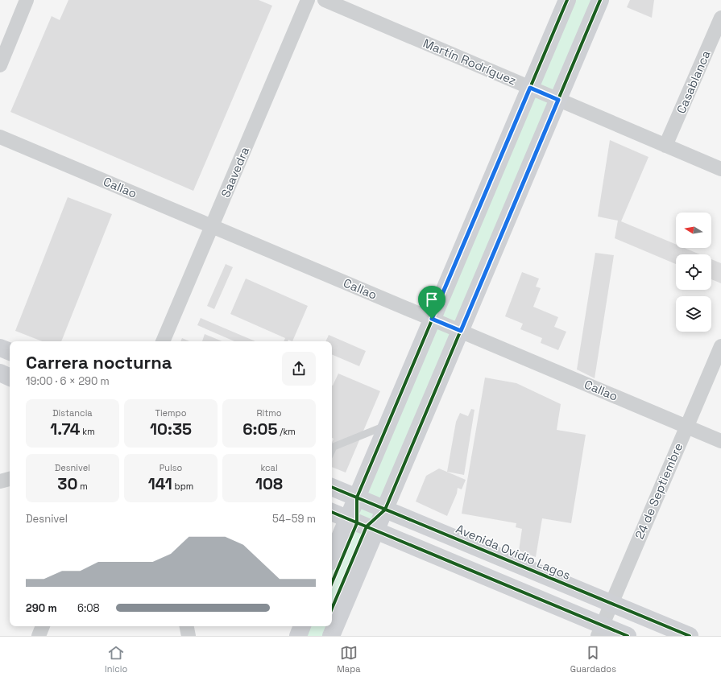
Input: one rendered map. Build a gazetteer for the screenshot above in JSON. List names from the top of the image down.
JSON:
{
  "streets": {
    "main road": ["Avenida Ovidio Lagos"],
    "street": [
      "Martín Rodríguez",
      "Casablanca",
      "Saavedra",
      "Callao",
      "24 de Septiembre"
    ]
  },
  "crossings": [
    ["Martín Rodríguez", "Casablanca"],
    ["Saavedra", "Callao"],
    ["Callao", "24 de Septiembre"],
    ["24 de Septiembre", "Avenida Ovidio Lagos"]
  ],
  "north": "left",
  "page": {
    "heading": ["Carrera nocturna", "19:00 · 6 × 290 m"],
    "stats": [
      ["Distancia", "1.74 km"],
      ["Tiempo", "10:35"],
      ["Ritmo", "6:05 /km"],
      ["Desnivel", "30 m"],
      ["Pulso", "141 bpm"],
      ["kcal", "108"]
    ],
    "chart": ["Desnivel", "54–59 m"],
    "list": [
      {
        "name": "290 m",
        "note": "6:08"
      }
    ],
    "tabs": ["Inicio", "Mapa", "Guardados"]
  }
}
